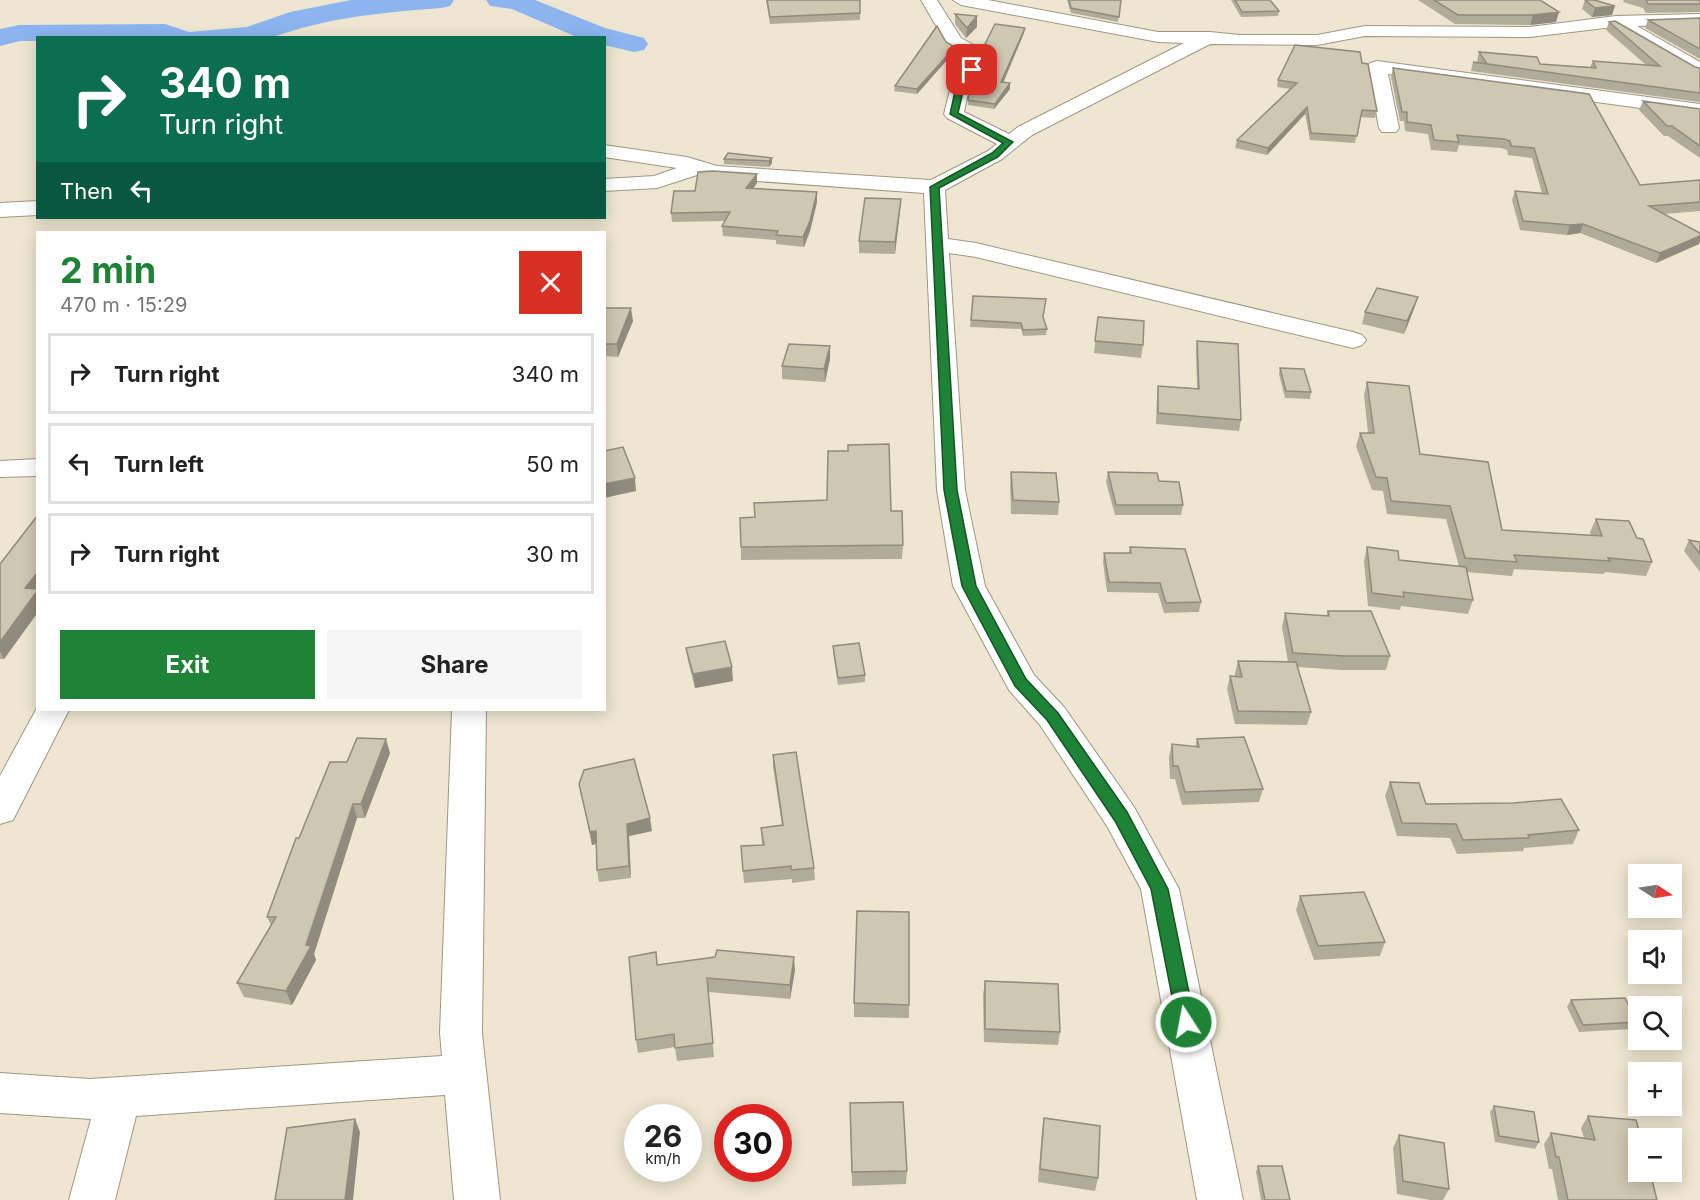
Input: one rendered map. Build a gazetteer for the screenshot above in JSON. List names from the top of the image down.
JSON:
{
  "north": "right",
  "page": {
    "turn": ["340 m", "Turn right"],
    "then": "Then",
    "heading": ["2 min", "470 m · 15:29"],
    "list": [
      {
        "name": "Turn right",
        "value": "340 m"
      },
      {
        "name": "Turn left",
        "value": "50 m"
      },
      {
        "name": "Turn right",
        "value": "30 m"
      }
    ],
    "buttons": ["Exit", "Share"],
    "map_buttons": ["+", "−"],
    "speed": "26 km/h",
    "limit": "30"
  }
}
